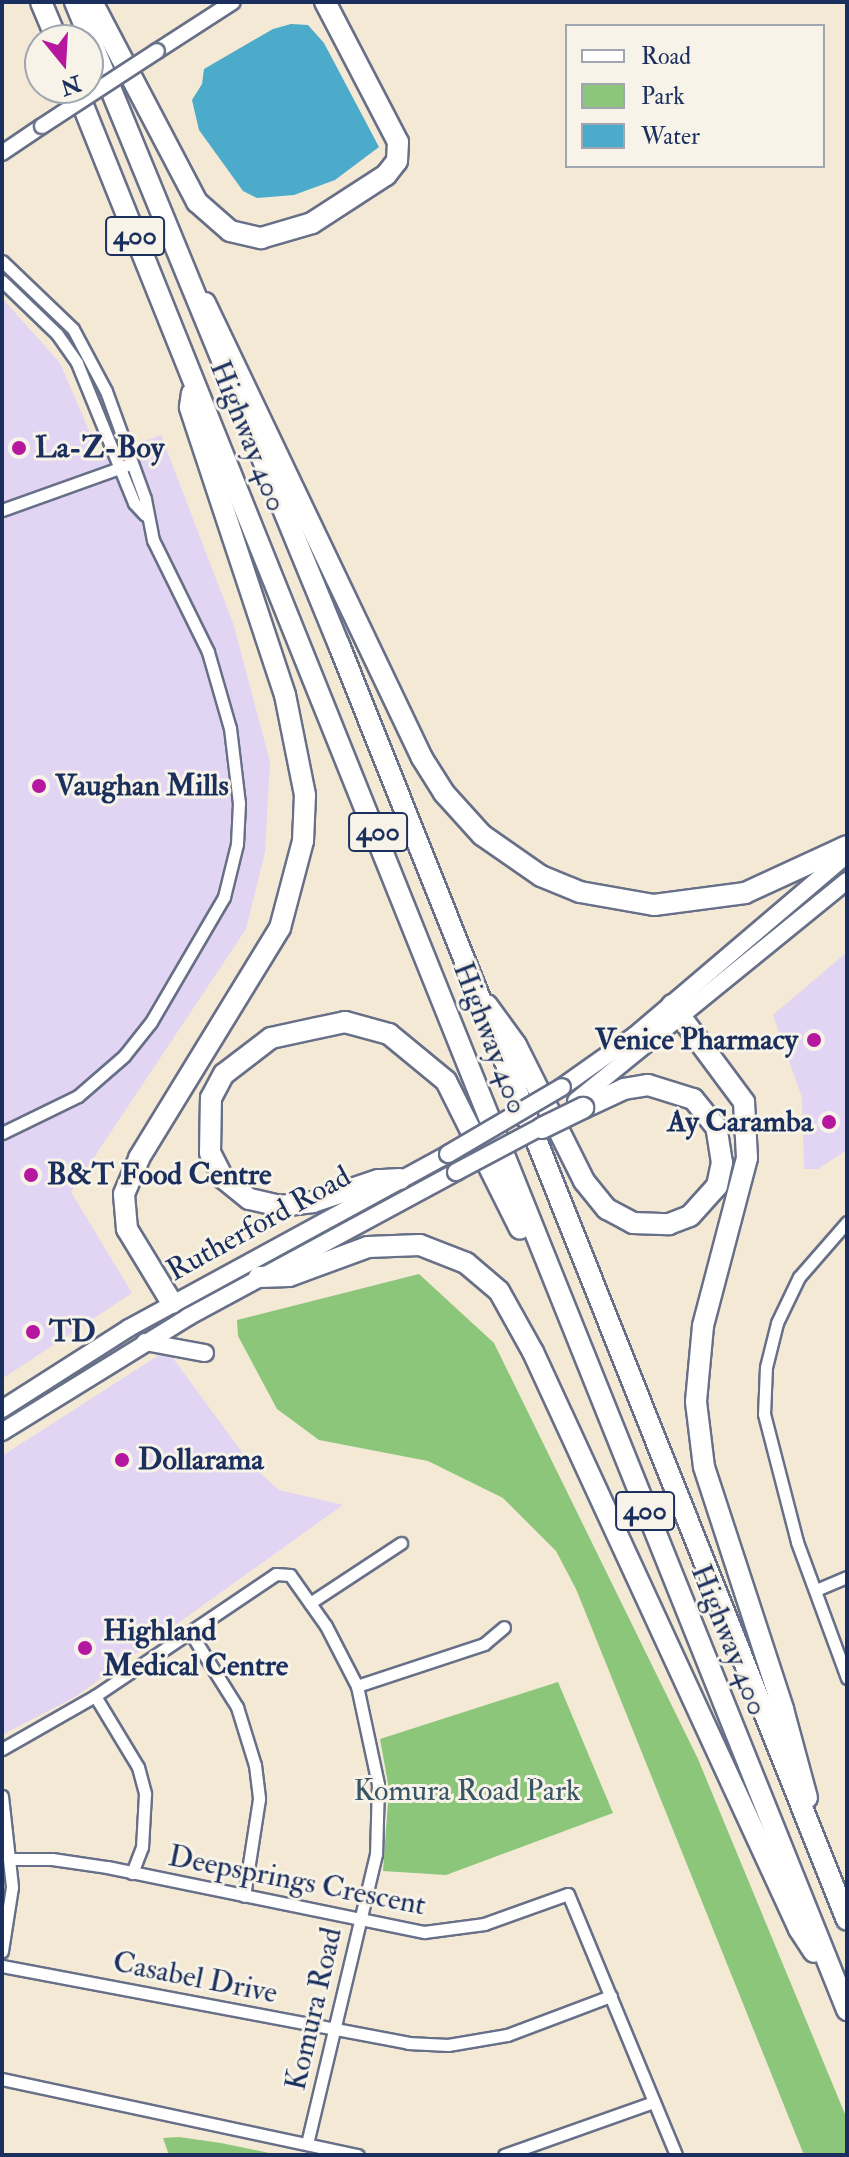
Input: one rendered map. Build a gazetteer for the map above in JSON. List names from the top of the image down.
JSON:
{
  "streets": {
    "highway": ["400", "Highway 400"],
    "main road": ["Rutherford Road"],
    "street": ["Deepsprings Crescent", "Casabel Drive", "Komura Road"]
  },
  "crossings": [
    ["Deepsprings Crescent", "Casabel Drive"],
    ["Deepsprings Crescent", "Komura Road"],
    ["Casabel Drive", "Komura Road"]
  ],
  "parks": ["Komura Road Park"],
  "places": [
    "La-Z-Boy",
    "Vaughan Mills",
    "Venice Pharmacy",
    "Ay Caramba",
    "B&T Food Centre",
    "TD",
    "Dollarama",
    "Highland Medical Centre"
  ],
  "legend": ["Road", "Park", "Water"],
  "north": "bottom"
}
